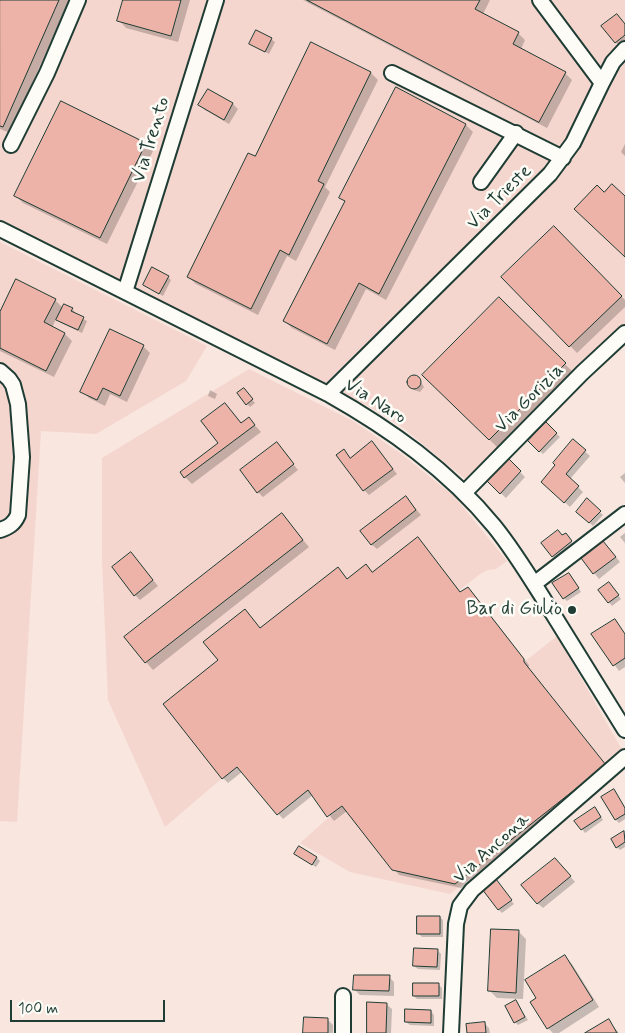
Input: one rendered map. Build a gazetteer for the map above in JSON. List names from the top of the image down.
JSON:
{
  "streets": {
    "street": [
      "Via Trento",
      "Via Trieste",
      "Via Gorizia",
      "Via Naro",
      "Via Ancona"
    ]
  },
  "crossings": [
    ["Via Trento", "Via Naro"],
    ["Via Trieste", "Via Naro"],
    ["Via Gorizia", "Via Naro"]
  ],
  "places": ["Bar di Giulio"],
  "scale_bar": "100 m"
}
